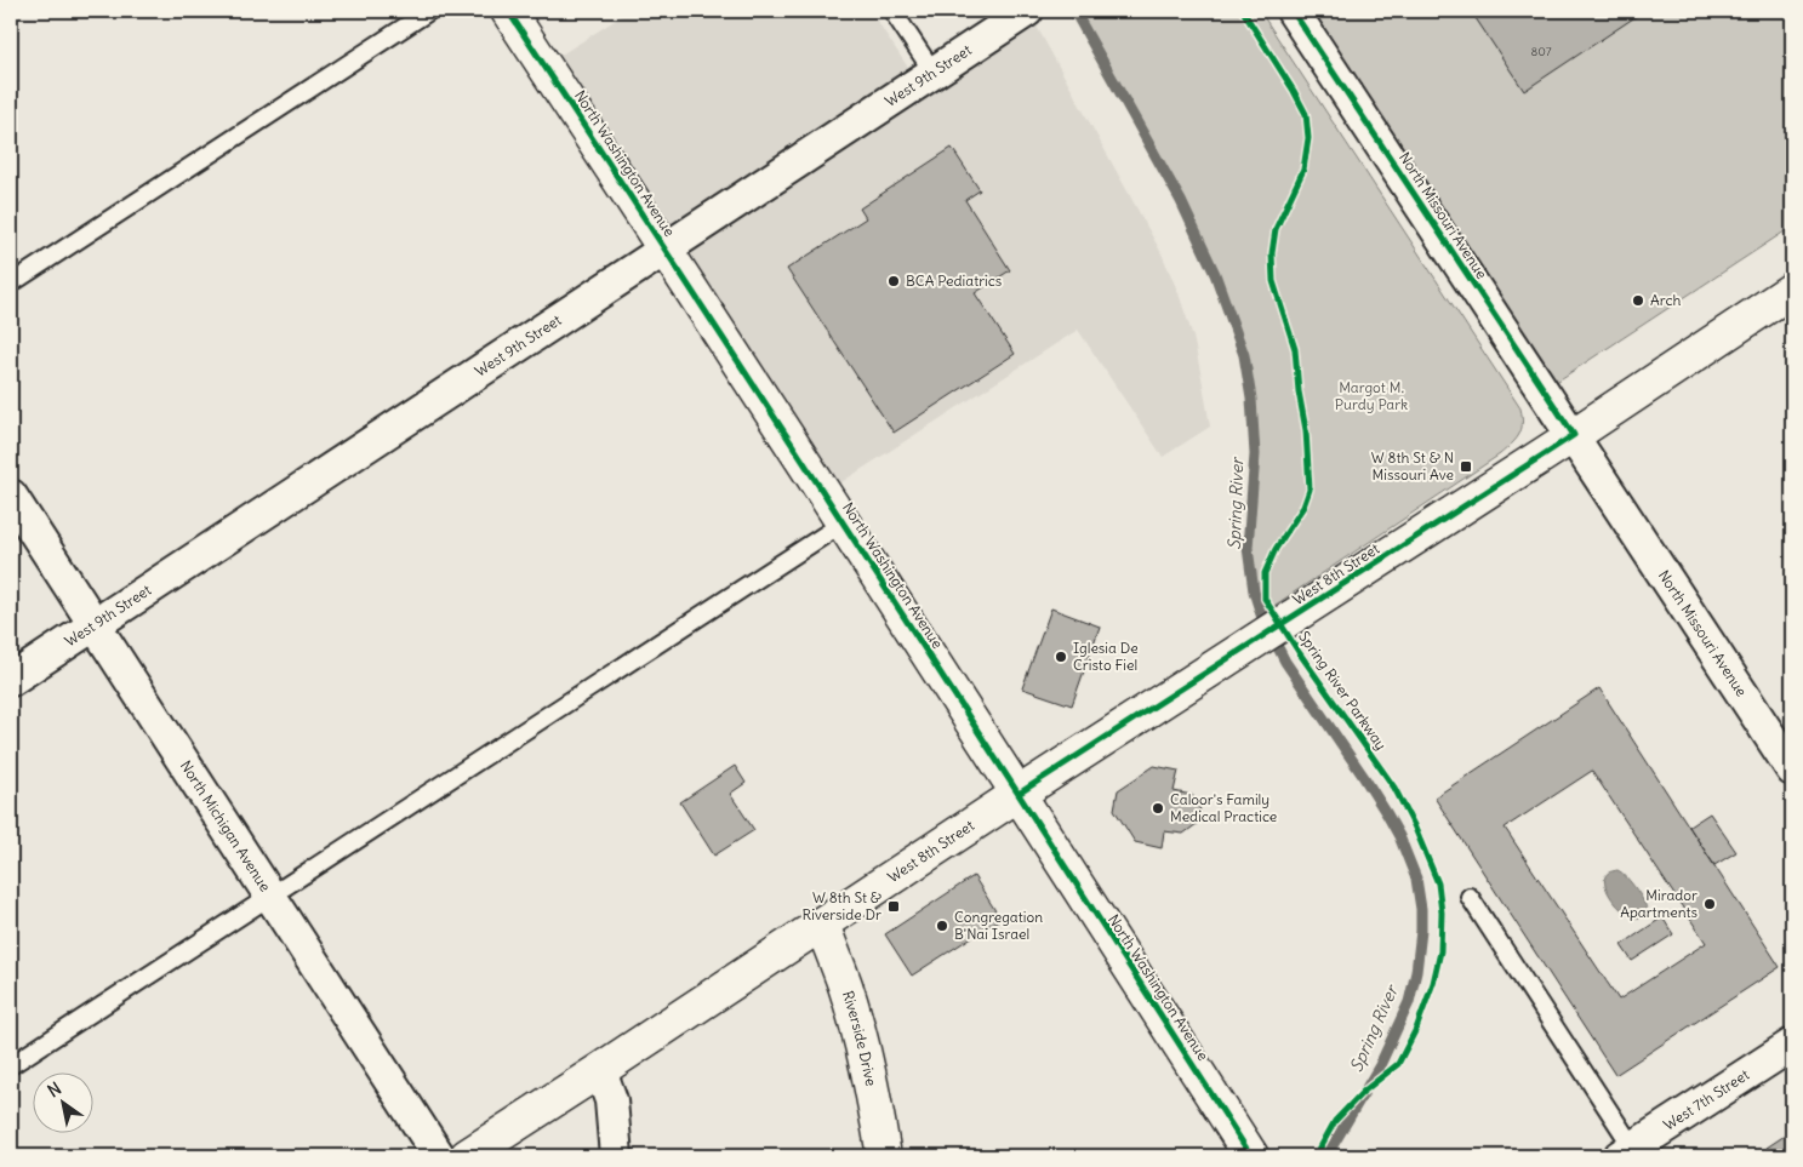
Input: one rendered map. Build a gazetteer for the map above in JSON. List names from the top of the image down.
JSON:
{
  "streets": {
    "street": [
      "West 9th Street",
      "North Washington Avenue",
      "North Missouri Avenue",
      "West 8th Street",
      "North Michigan Avenue",
      "Riverside Drive",
      "West 7th Street"
    ],
    "cycle path": ["Spring River Parkway"]
  },
  "crossings": [
    ["West 9th Street", "North Washington Avenue"],
    ["West 9th Street", "North Michigan Avenue"],
    ["North Washington Avenue", "West 8th Street"],
    ["North Missouri Avenue", "West 8th Street"],
    ["West 8th Street", "Riverside Drive"]
  ],
  "water": ["Spring River"],
  "parks": ["Margot M. Purdy Park"],
  "places": {
    "other": [
      "BCA Pediatrics",
      "Arch",
      "Iglesia De Cristo Fiel",
      "Caloor's Family Medical Practice",
      "Mirador Apartments",
      "Congregation B'Nai Israel"
    ],
    "transit": ["W 8th St & N Missouri Ave", "W 8th St & Riverside Dr"]
  },
  "house_numbers": ["807"],
  "north": "top left"
}
